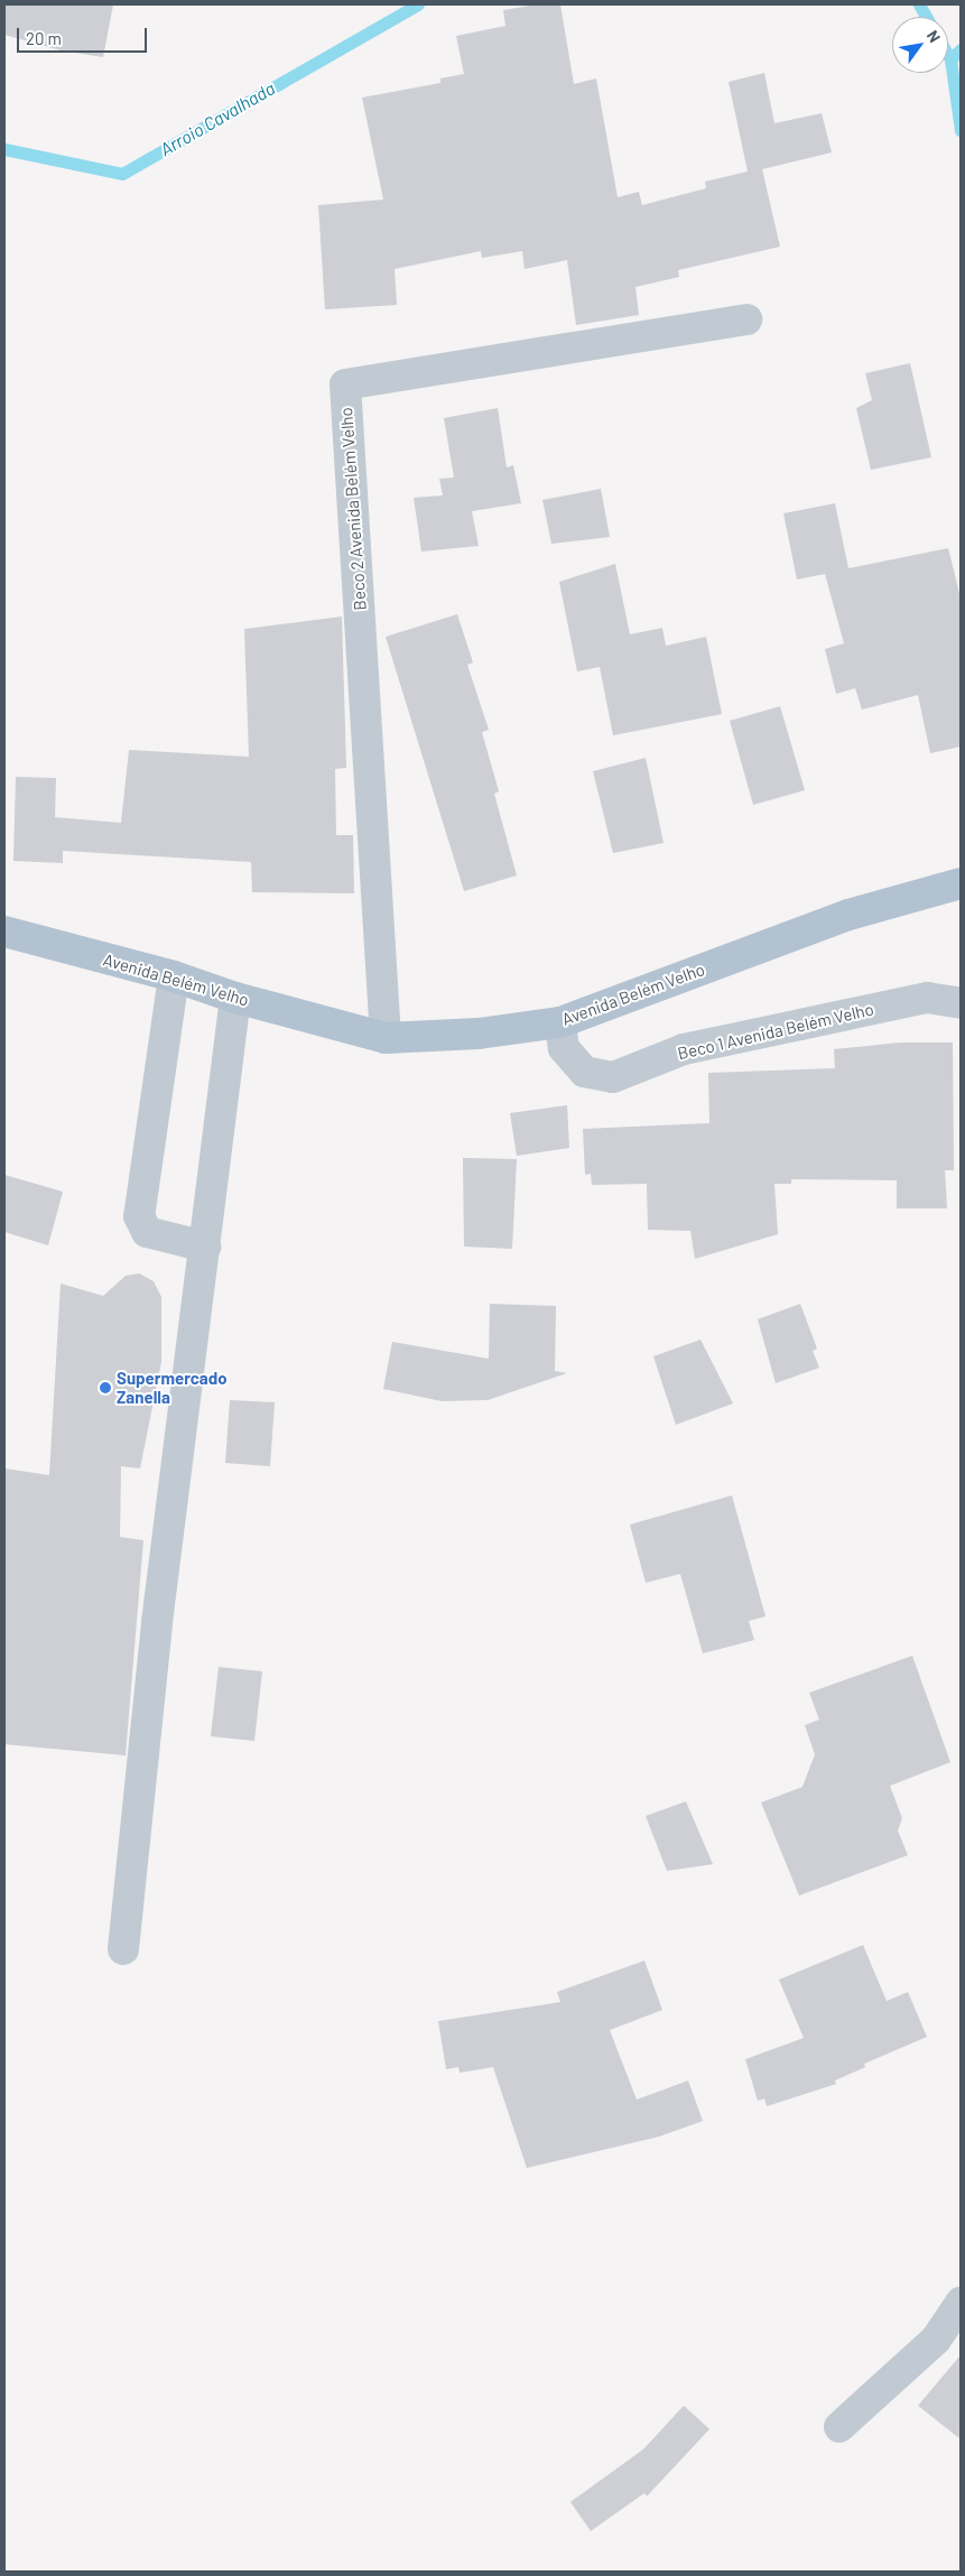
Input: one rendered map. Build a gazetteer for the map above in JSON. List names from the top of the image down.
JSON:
{
  "streets": {
    "main road": ["Avenida Belém Velho"],
    "street": ["Beco 2 Avenida Belém Velho", "Beco 1 Avenida Belém Velho"]
  },
  "crossings": [
    ["Beco 2 Avenida Belém Velho", "Avenida Belém Velho"],
    ["Avenida Belém Velho", "Beco 1 Avenida Belém Velho"]
  ],
  "water": ["Arroio Cavalhada"],
  "places": ["Supermercado Zanella"],
  "scale_bar": "20 m",
  "north": "top right"
}
